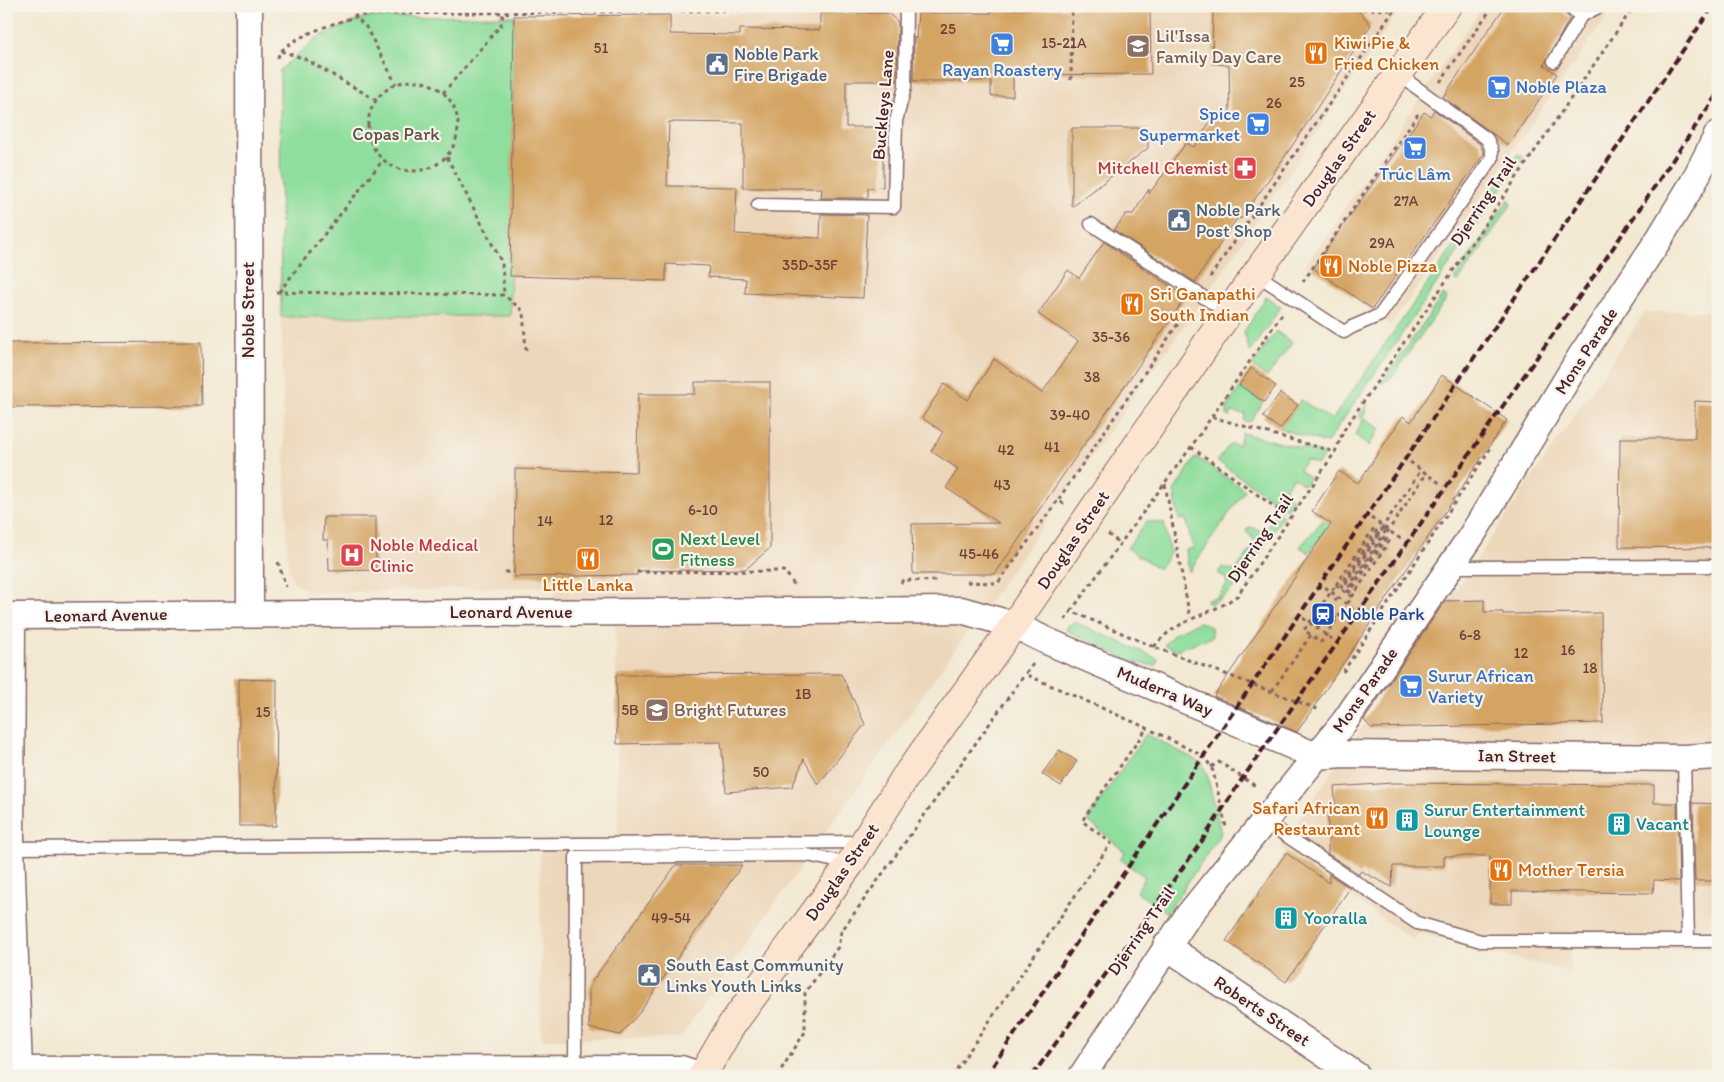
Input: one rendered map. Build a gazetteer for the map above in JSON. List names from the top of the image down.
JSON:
{
  "streets": {
    "main road": ["Douglas Street"],
    "street": [
      "Noble Street",
      "Mons Parade",
      "Leonard Avenue",
      "Muderra Way",
      "Ian Street",
      "Roberts Street"
    ],
    "lane": ["Buckleys Lane"],
    "path": ["Djerring Trail"]
  },
  "crossings": [
    ["Douglas Street", "Leonard Avenue"],
    ["Douglas Street", "Muderra Way"],
    ["Noble Street", "Leonard Avenue"],
    ["Mons Parade", "Muderra Way"],
    ["Mons Parade", "Ian Street"],
    ["Mons Parade", "Roberts Street"],
    ["Leonard Avenue", "Muderra Way"],
    ["Muderra Way", "Ian Street"]
  ],
  "parks": ["Copas Park"],
  "places": {
    "supermarket": [
      "Rayan Roastery",
      "Noble Plaza",
      "Spice Supermarket",
      "Trúc Lâm",
      "Surur African Variety"
    ],
    "school or university": ["Lil'Issa Family Day Care", "Bright Futures"],
    "restaurant": [
      "Kiwi Pie & Fried Chicken",
      "Noble Pizza",
      "Sri Ganapathi South Indian",
      "Little Lanka",
      "Safari African Restaurant",
      "Mother Tersia"
    ],
    "public building": ["Noble Park Fire Brigade", "Noble Park Post Shop", "South East Community Links Youth Links"],
    "pharmacy": ["Mitchell Chemist"],
    "sports": ["Next Level Fitness"],
    "hospital": ["Noble Medical Clinic"],
    "station": ["Noble Park"],
    "building": ["Surur Entertainment Lounge", "Vacant", "Yooralla"]
  },
  "house_numbers": [
    "25",
    "15-21A",
    "51",
    "25",
    "26",
    "27A",
    "29A",
    "35D-35F",
    "35-36",
    "38",
    "39-40",
    "41",
    "42",
    "43",
    "6-10",
    "12",
    "14",
    "45-46",
    "6-8",
    "16",
    "12",
    "18",
    "1B",
    "5B",
    "15",
    "50",
    "49-54"
  ]
}
